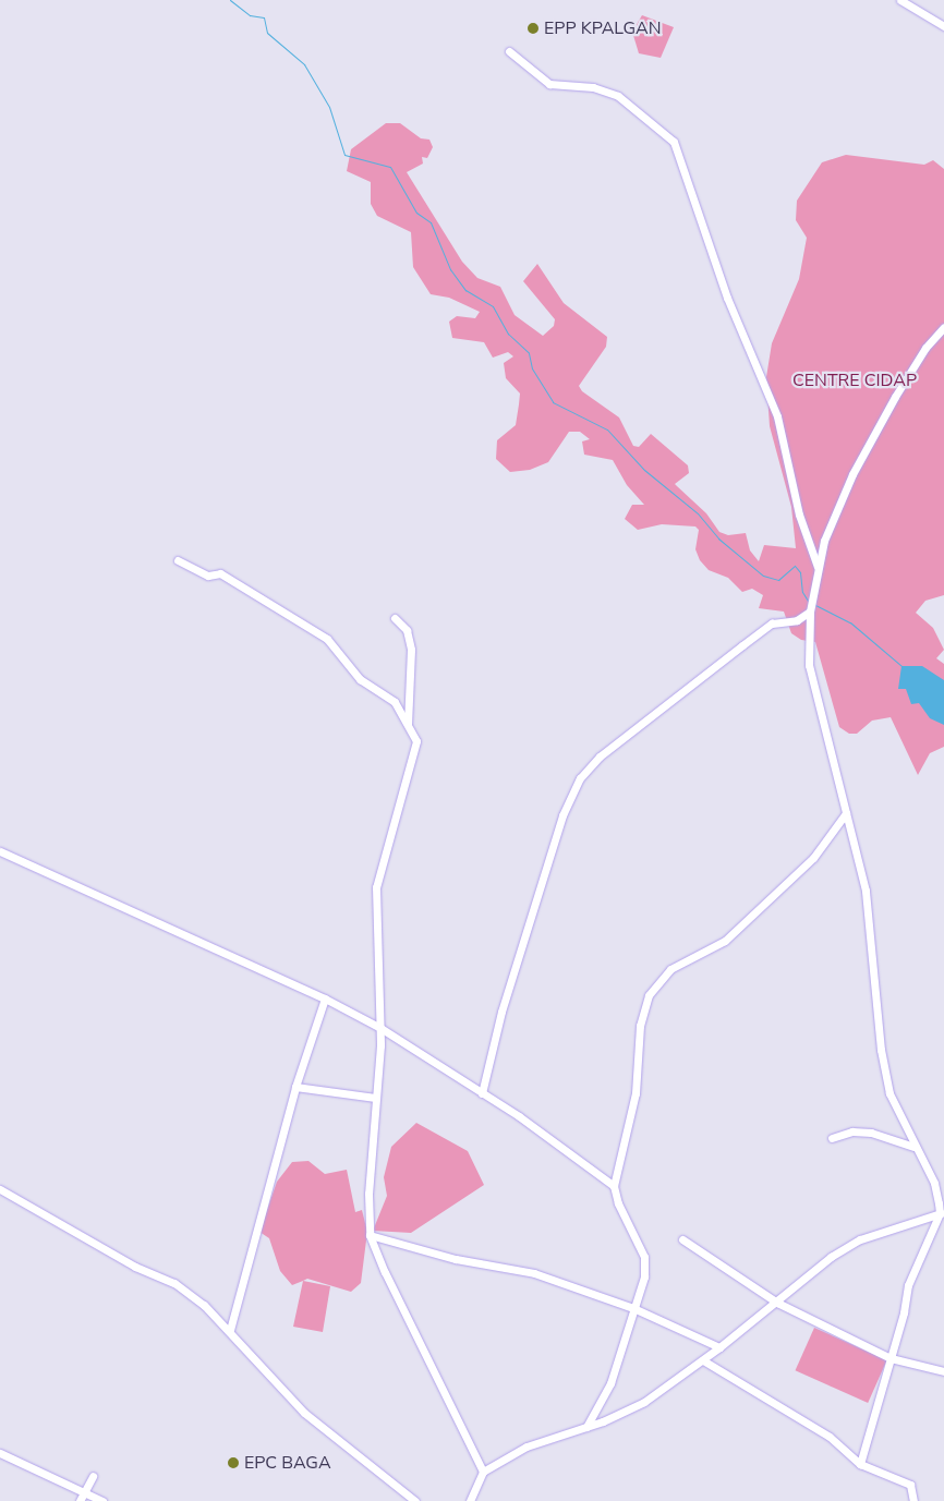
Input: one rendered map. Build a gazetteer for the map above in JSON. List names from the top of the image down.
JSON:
{
  "parks": ["CENTRE CIDAP"],
  "places": ["EPP KPALGAN", "EPC BAGA"]
}
